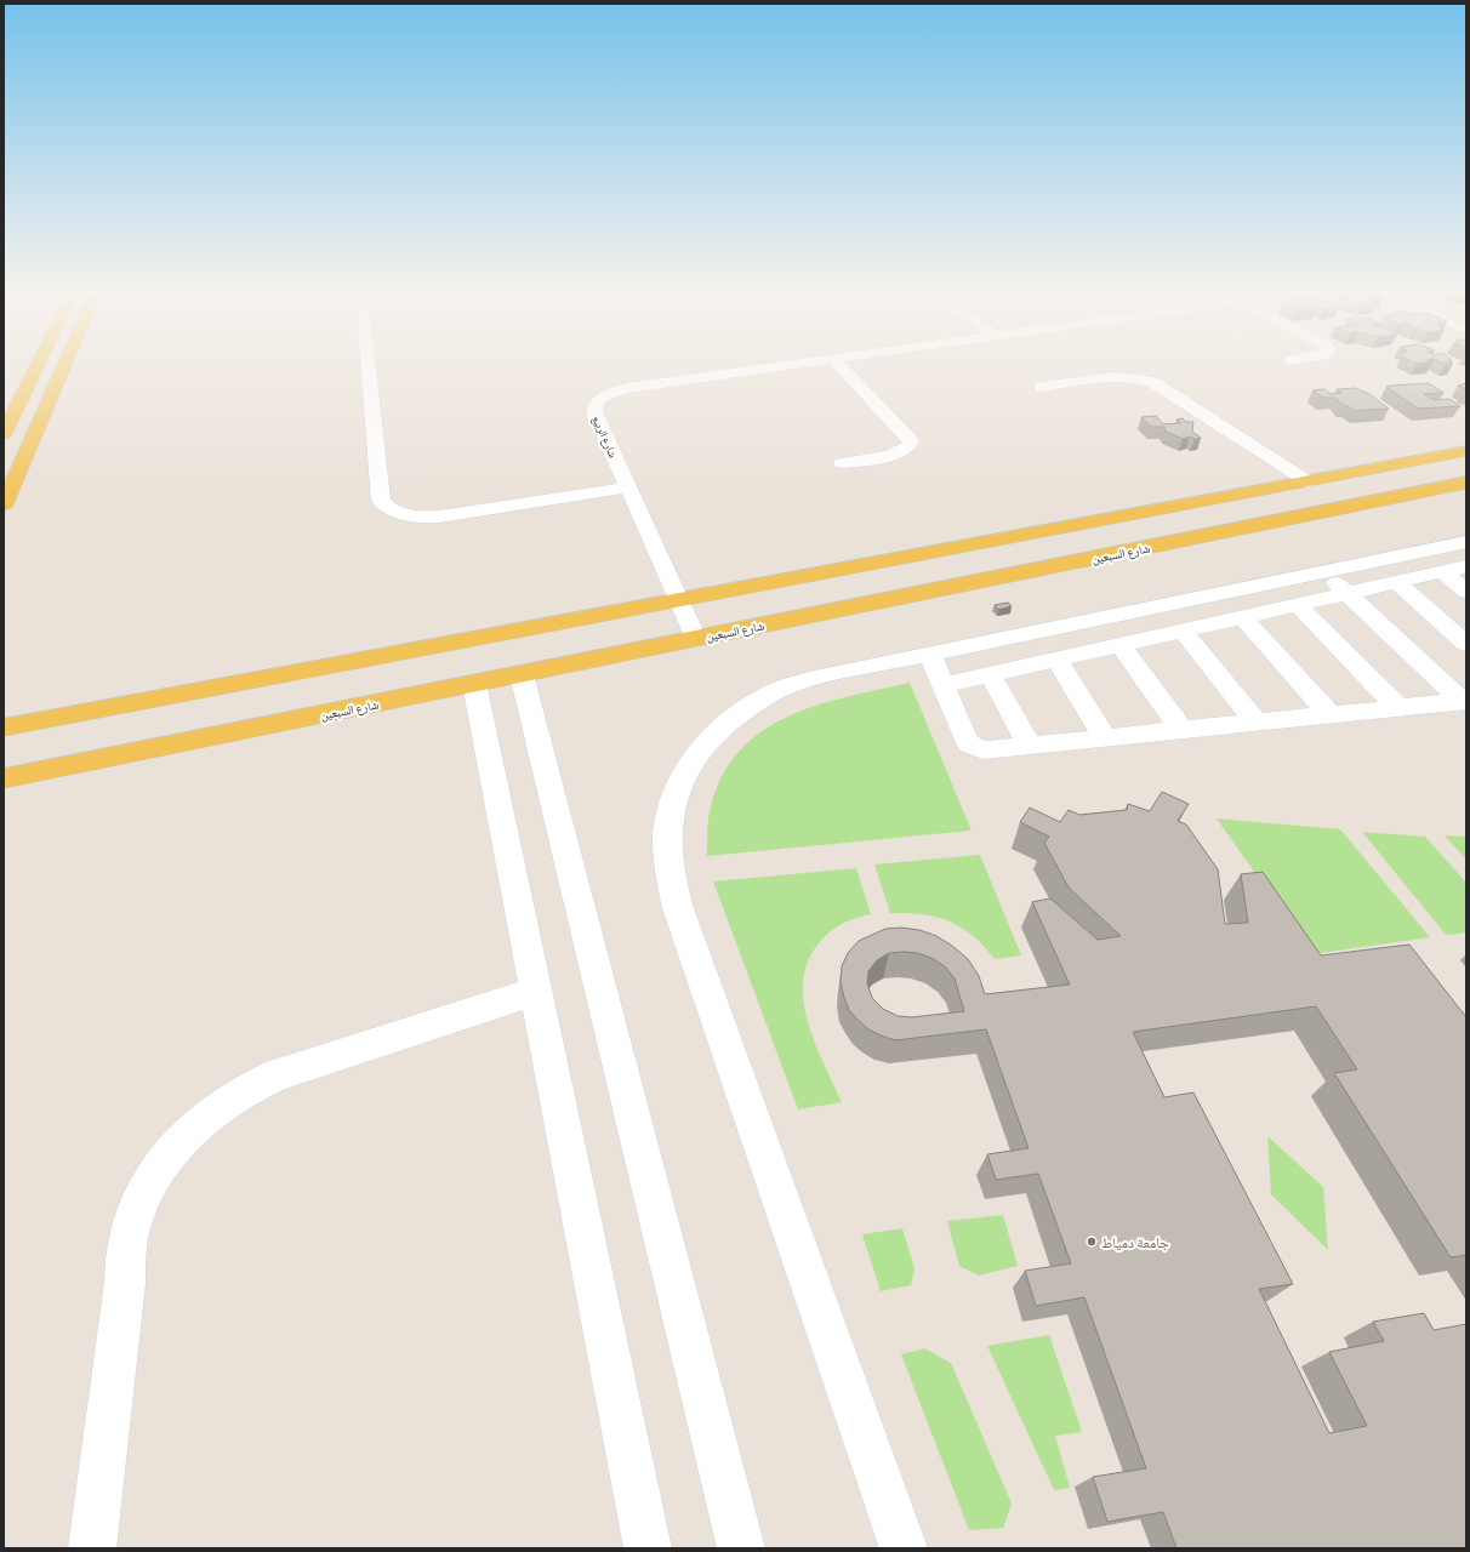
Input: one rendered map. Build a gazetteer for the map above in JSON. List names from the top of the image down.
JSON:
{
  "streets": {
    "main road": ["شارع السبعين"],
    "street": ["شارع الربيع"]
  },
  "crossings": [
    ["شارع الربيع", "شارع السبعين"]
  ],
  "places": ["جامعة دمياط"]
}
